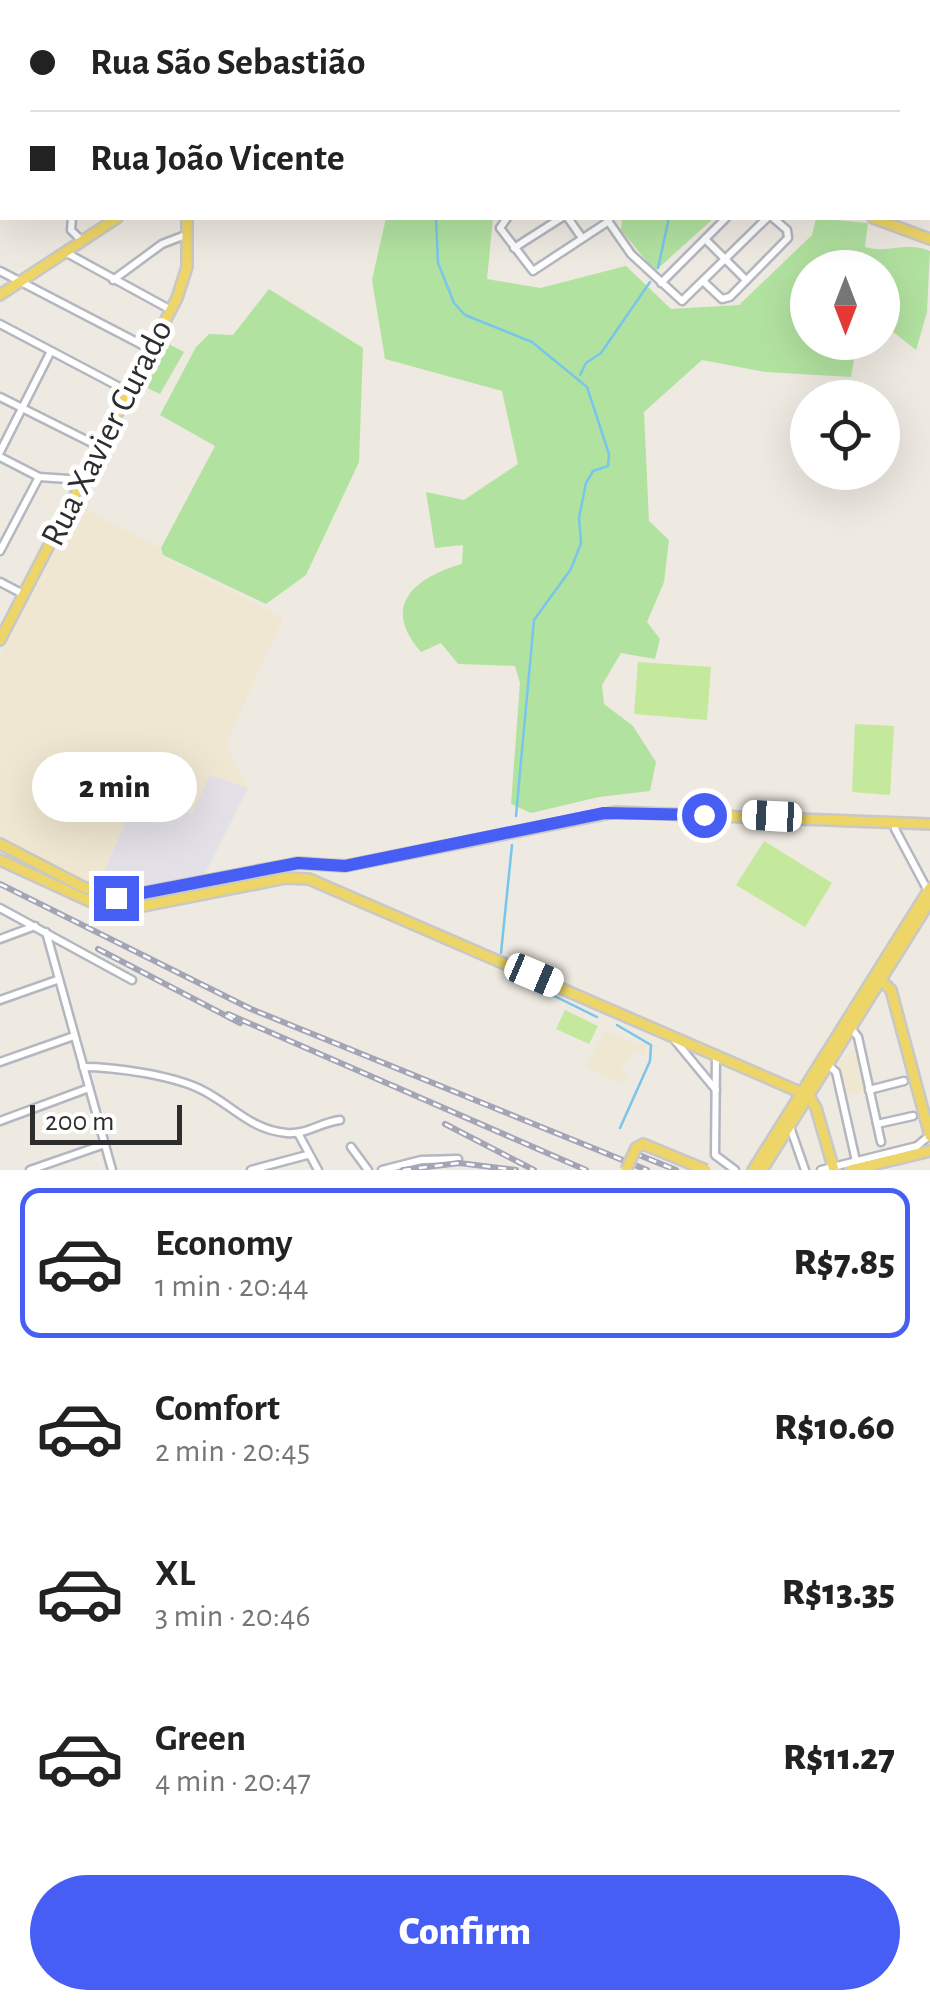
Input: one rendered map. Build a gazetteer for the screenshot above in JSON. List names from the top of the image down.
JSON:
{
  "streets": {
    "main road": ["Rua Xavier Curado"]
  },
  "scale_bar": "200 m",
  "north": "bottom",
  "page": {
    "banner": ["Rua São Sebastião", "Rua João Vicente"],
    "bubble": "2 min",
    "scale": "200 m",
    "list": [
      {
        "name": "Economy",
        "note": "1 min · 20:44",
        "value": "R$7.85"
      },
      {
        "name": "Comfort",
        "note": "2 min · 20:45",
        "value": "R$10.60"
      },
      {
        "name": "XL",
        "note": "3 min · 20:46",
        "value": "R$13.35"
      },
      {
        "name": "Green",
        "note": "4 min · 20:47",
        "value": "R$11.27"
      }
    ],
    "buttons": "Confirm"
  }
}
